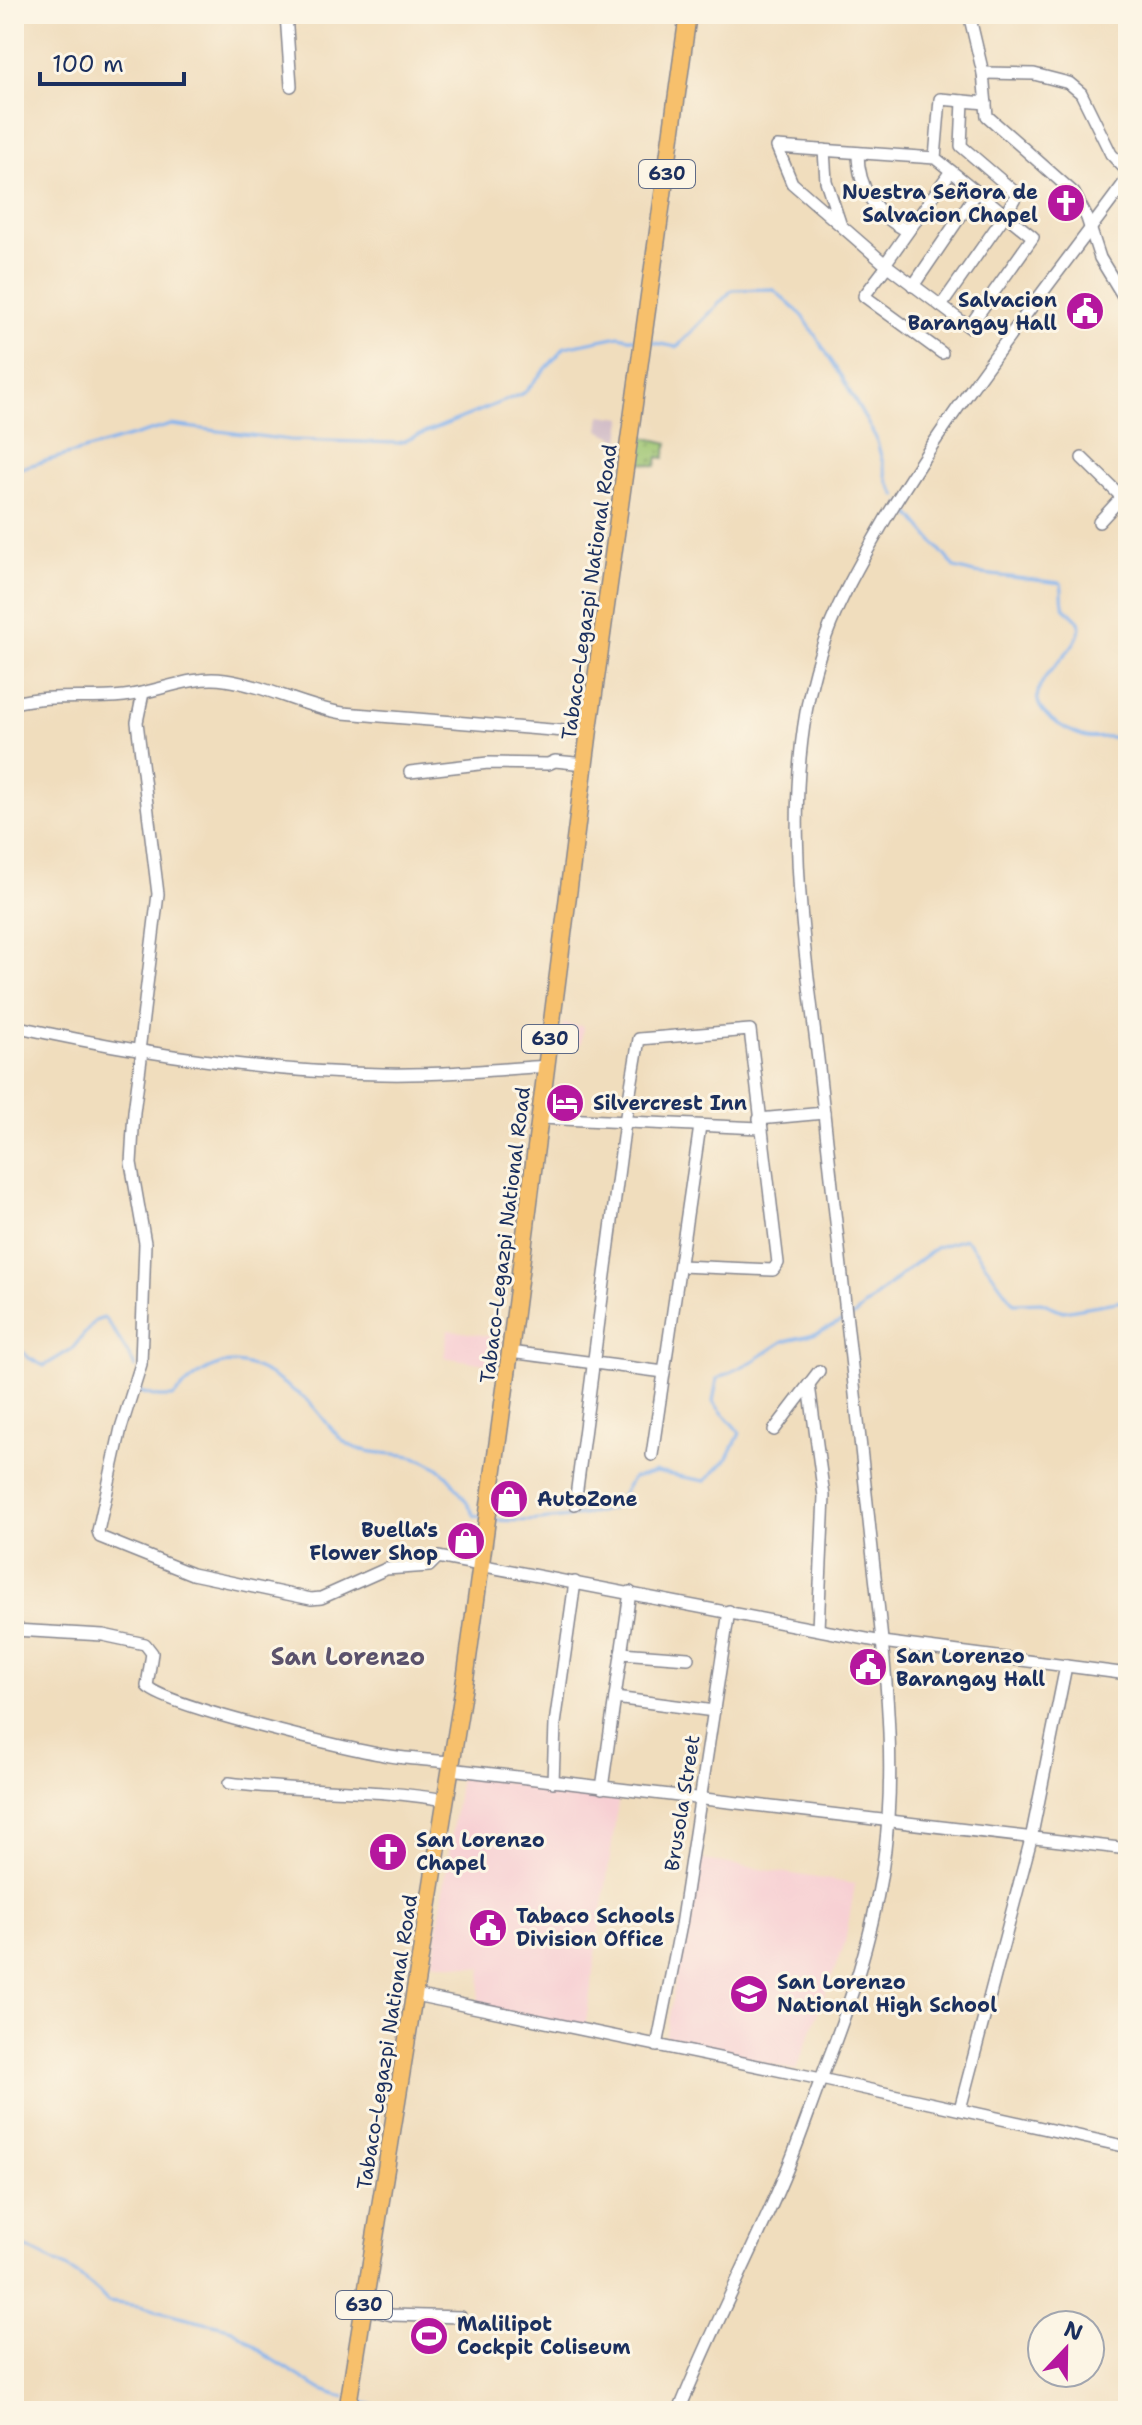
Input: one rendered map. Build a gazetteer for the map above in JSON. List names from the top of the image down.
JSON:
{
  "streets": {
    "main road": ["630", "Tabaco-Legazpi National Road"],
    "street": ["Brusola Street"]
  },
  "districts": ["San Lorenzo"],
  "places": {
    "church": ["Nuestra Señora de Salvacion Chapel", "San Lorenzo Chapel"],
    "public building": ["Salvacion Barangay Hall", "San Lorenzo Barangay Hall", "Tabaco Schools Division Office"],
    "hotel": ["Silvercrest Inn"],
    "shop": ["AutoZone", "Buella's Flower Shop"],
    "school or university": ["San Lorenzo National High School"],
    "sports": ["Malilipot Cockpit Coliseum"]
  },
  "scale_bar": "100 m",
  "north": "top"
}
